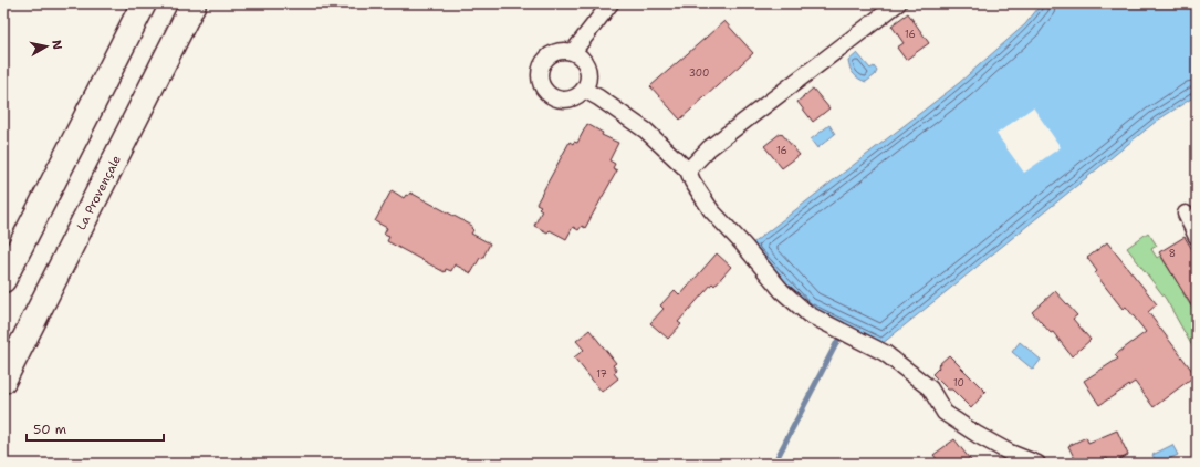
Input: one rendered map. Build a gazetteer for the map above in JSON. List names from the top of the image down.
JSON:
{
  "streets": {
    "highway": ["La Provençale"]
  },
  "house_numbers": [
    "16",
    "300",
    "16",
    "8",
    "17",
    "10"
  ],
  "scale_bar": "50 m",
  "north": "right"
}
